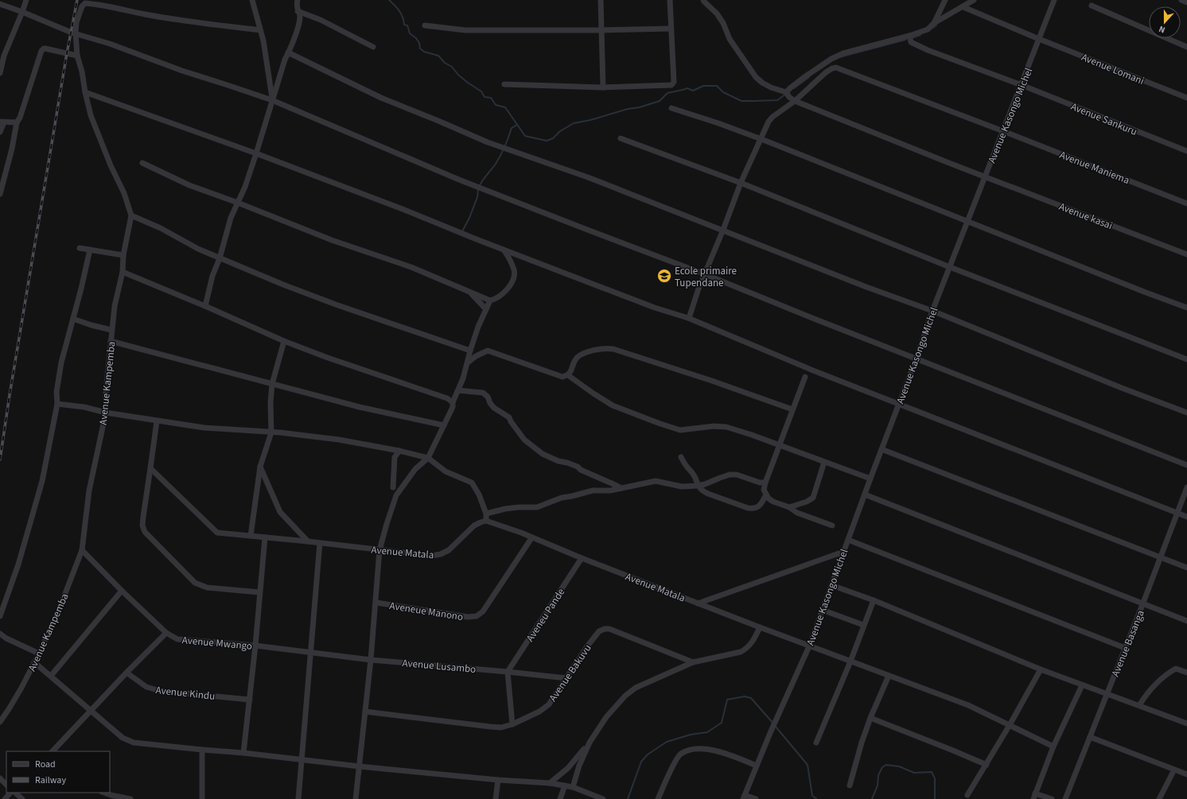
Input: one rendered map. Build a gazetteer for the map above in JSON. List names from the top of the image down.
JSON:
{
  "streets": {
    "street": [
      "Avenue Lomani",
      "Avenue Kasongo Michel",
      "Avenue Sankuru",
      "Avenue Maniema",
      "Avenue kasai",
      "Avenue Kampemba",
      "Avenue Matala",
      "Aveneue Manono",
      "Aveneu Pande",
      "Avenue Mwango",
      "Avenue Basanga",
      "Avenue Lusambo",
      "Avenue Bakuvu",
      "Avenue Kindu"
    ]
  },
  "crossings": [
    ["Avenue Lomani", "Avenue Kasongo Michel"],
    ["Avenue Kasongo Michel", "Avenue Sankuru"],
    ["Avenue Kasongo Michel", "Avenue Maniema"],
    ["Avenue Kasongo Michel", "Avenue kasai"],
    ["Avenue Kasongo Michel", "Avenue Matala"],
    ["Avenue Maniema", "Avenue kasai"],
    ["Avenue Kampemba", "Avenue Mwango"],
    ["Avenue Matala", "Aveneue Manono"],
    ["Avenue Matala", "Aveneu Pande"],
    ["Aveneu Pande", "Avenue Lusambo"],
    ["Avenue Mwango", "Avenue Lusambo"],
    ["Avenue Lusambo", "Avenue Bakuvu"]
  ],
  "places": {
    "school or university": ["Ecole primaire Tupendane"]
  },
  "legend": ["Road", "Railway"],
  "north": "bottom"
}
